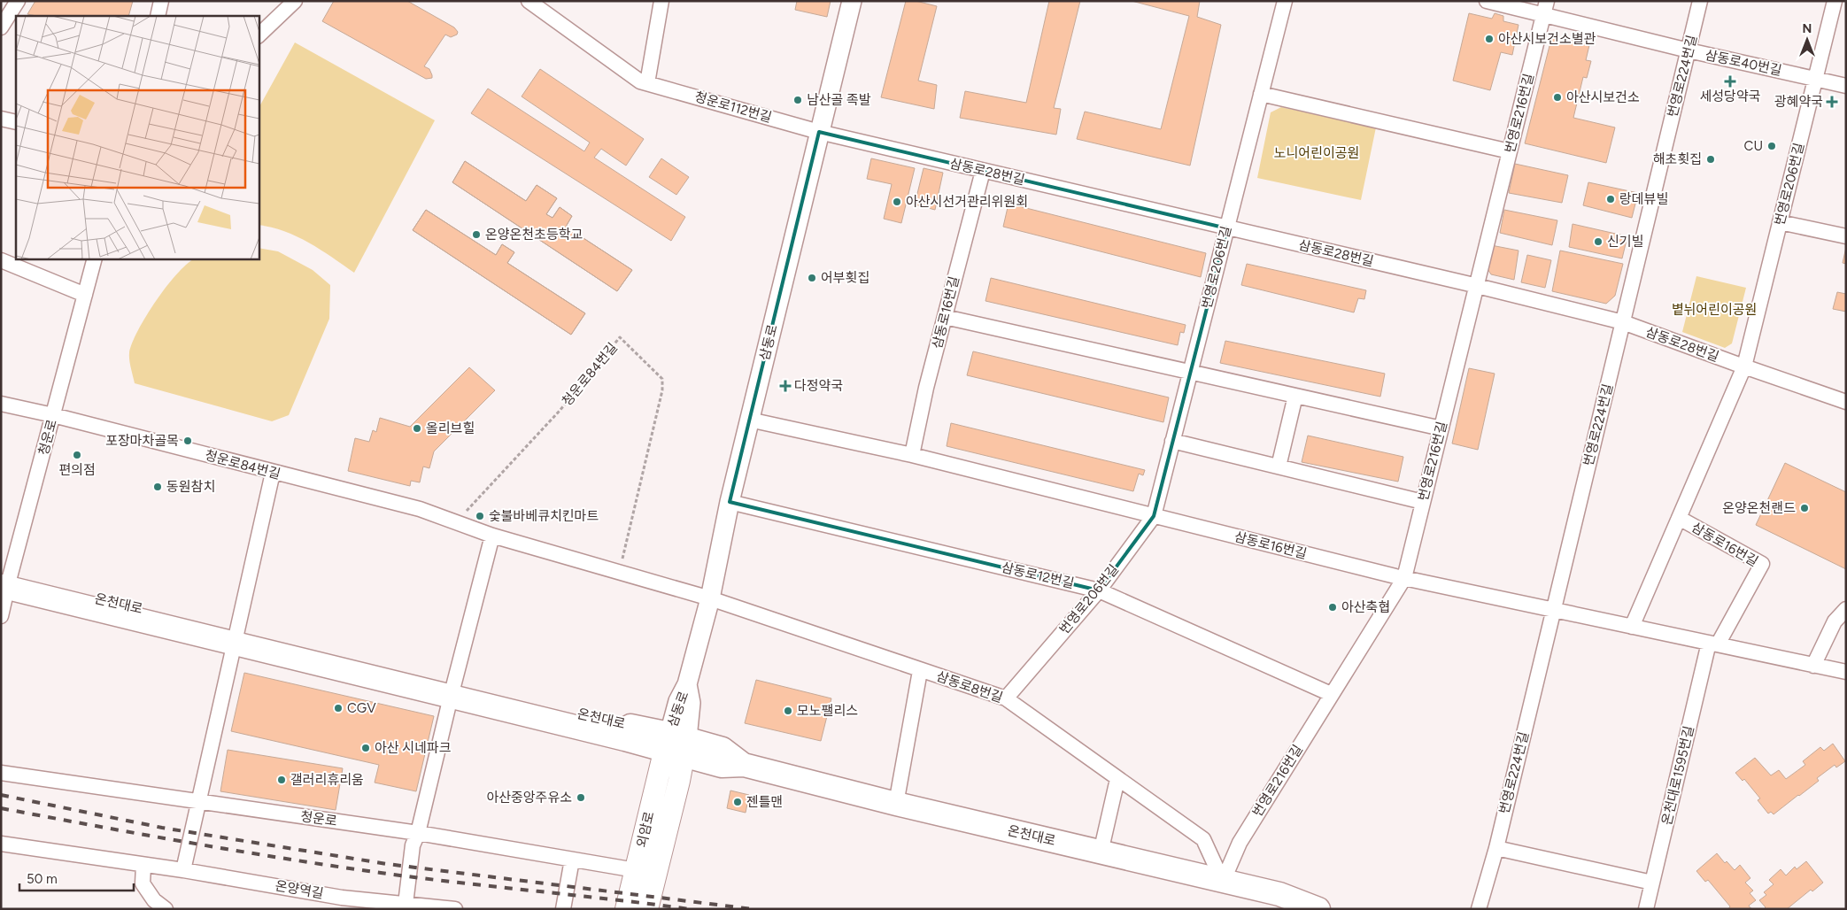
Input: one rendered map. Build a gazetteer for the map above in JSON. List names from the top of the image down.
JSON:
{
  "streets": {
    "main road": ["온천대로", "외암로"],
    "street": [
      "삼동로40번길",
      "번영로224번길",
      "청운로112번길",
      "번영로216번길",
      "삼동로28번길",
      "번영로206번길",
      "삼동로16번길",
      "삼동로",
      "청운로84번길",
      "청운로",
      "삼동로12번길",
      "삼동로8번길",
      "온천대로1595번길",
      "온양역길"
    ]
  },
  "crossings": [
    ["삼동로40번길", "번영로224번길"],
    ["삼동로40번길", "번영로216번길"],
    ["삼동로40번길", "번영로206번길"],
    ["번영로224번길", "삼동로28번길"],
    ["번영로224번길", "삼동로16번길"],
    ["청운로112번길", "삼동로28번길"],
    ["청운로112번길", "삼동로"],
    ["번영로216번길", "삼동로28번길"],
    ["번영로216번길", "삼동로16번길"],
    ["번영로216번길", "삼동로12번길"],
    ["번영로216번길", "온천대로"],
    ["번영로216번길", "삼동로8번길"],
    ["삼동로28번길", "번영로206번길"],
    ["삼동로28번길", "삼동로16번길"],
    ["삼동로28번길", "삼동로"],
    ["번영로206번길", "삼동로16번길"],
    ["번영로206번길", "삼동로12번길"],
    ["번영로206번길", "삼동로8번길"],
    ["삼동로16번길", "삼동로"],
    ["삼동로16번길", "온천대로1595번길"],
    ["삼동로", "청운로84번길"],
    ["삼동로", "삼동로12번길"],
    ["삼동로", "온천대로"],
    ["삼동로", "삼동로8번길"],
    ["삼동로", "외암로"],
    ["청운로84번길", "청운로"],
    ["청운로84번길", "삼동로8번길"],
    ["청운로", "온천대로"],
    ["청운로", "외암로"],
    ["온천대로", "삼동로8번길"],
    ["온천대로", "외암로"]
  ],
  "parks": ["노니어린이공원", "볕뉘어린이공원"],
  "places": {
    "other": [
      "아산시보건소별관",
      "아산시보건소",
      "남산골 족발",
      "CU",
      "해초횟집",
      "랑데뷰빌",
      "아산시선거관리위원회",
      "온양온천초등학교",
      "신기빌",
      "어부횟집",
      "올리브힐",
      "포장마차골목",
      "편의점",
      "동원참치",
      "온양온천랜드",
      "숯불바베큐치킨마트",
      "아산축협",
      "CGV",
      "모노팰리스",
      "아산 시네파크",
      "갤러리휴리움",
      "아산중앙주유소",
      "젠틀맨"
    ],
    "health": ["세성당약국", "광혜약국", "다정약국"]
  },
  "scale_bar": "50 m",
  "north": "top"
}
